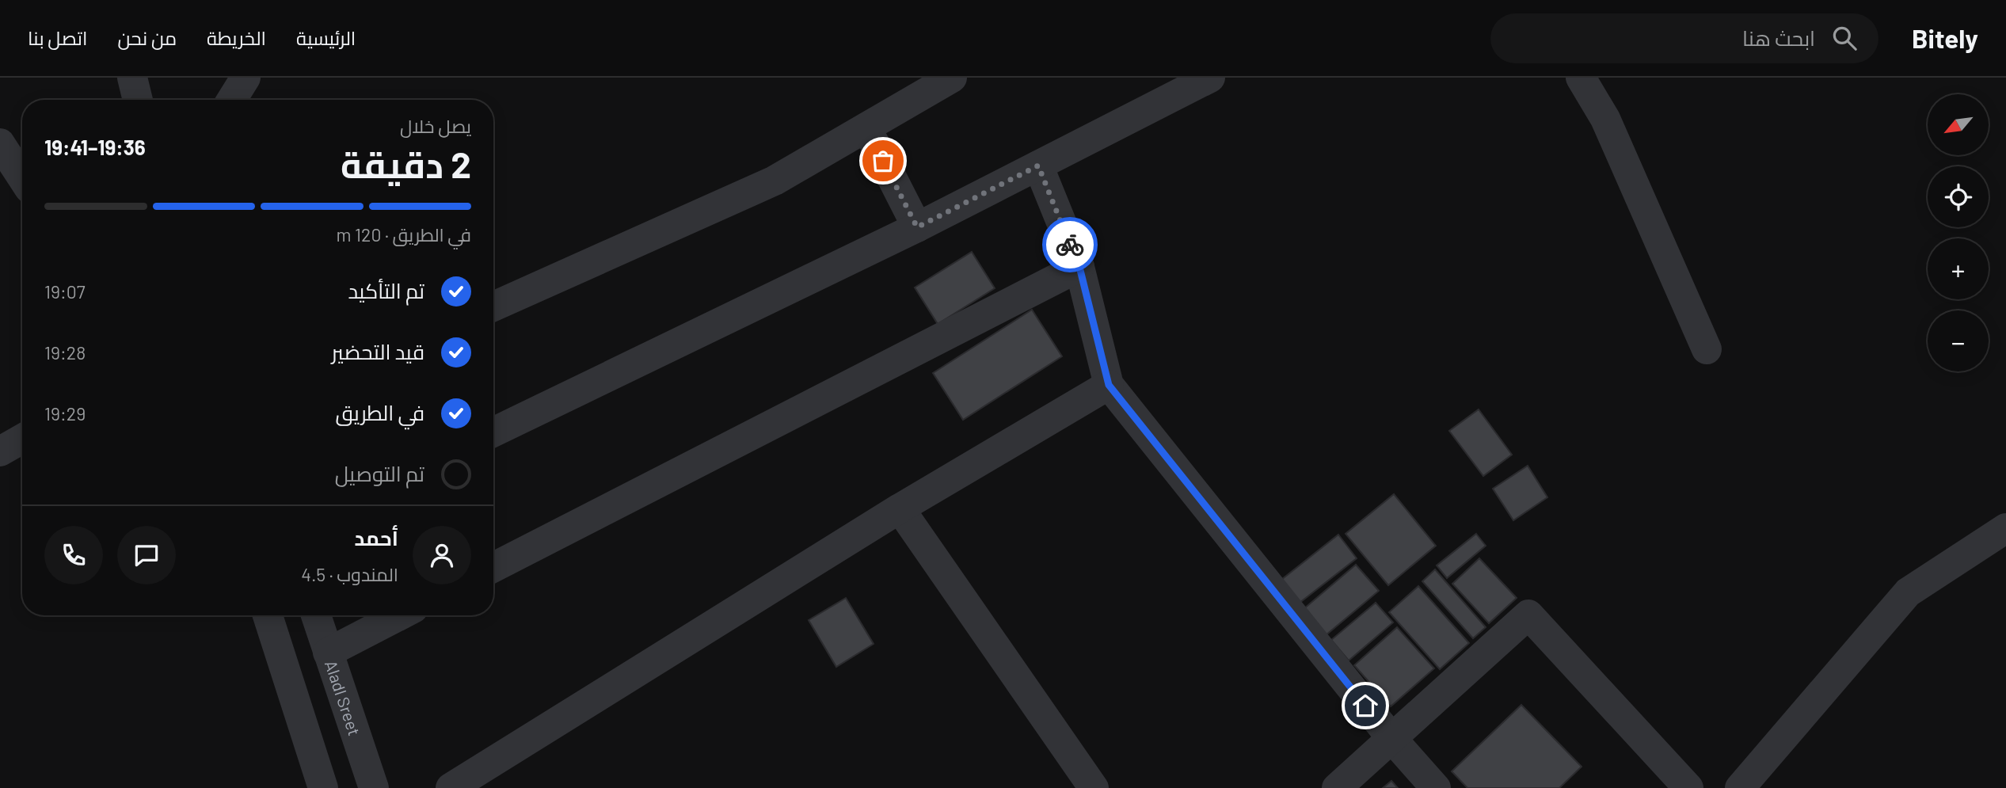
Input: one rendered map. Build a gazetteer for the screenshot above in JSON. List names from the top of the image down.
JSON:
{
  "streets": {
    "street": ["Aladl Sreet"]
  },
  "north": "bottom left",
  "page": {
    "header": "Bitely",
    "search": "ابحث هنا",
    "nav": [
      "الرئيسية",
      "الخريطة",
      "من نحن",
      "اتصل بنا"
    ],
    "map_buttons": ["+", "−"],
    "heading": ["2 دقيقة", "يصل خلال", "19:36–19:41"],
    "panel": ["أحمد", "المندوب · 4.5"],
    "bar": "في الطريق · 120 m",
    "list": [
      ["تم التأكيد", "19:07"],
      ["قيد التحضير", "19:28"],
      ["في الطريق", "19:29"],
      "تم التوصيل"
    ]
  }
}
